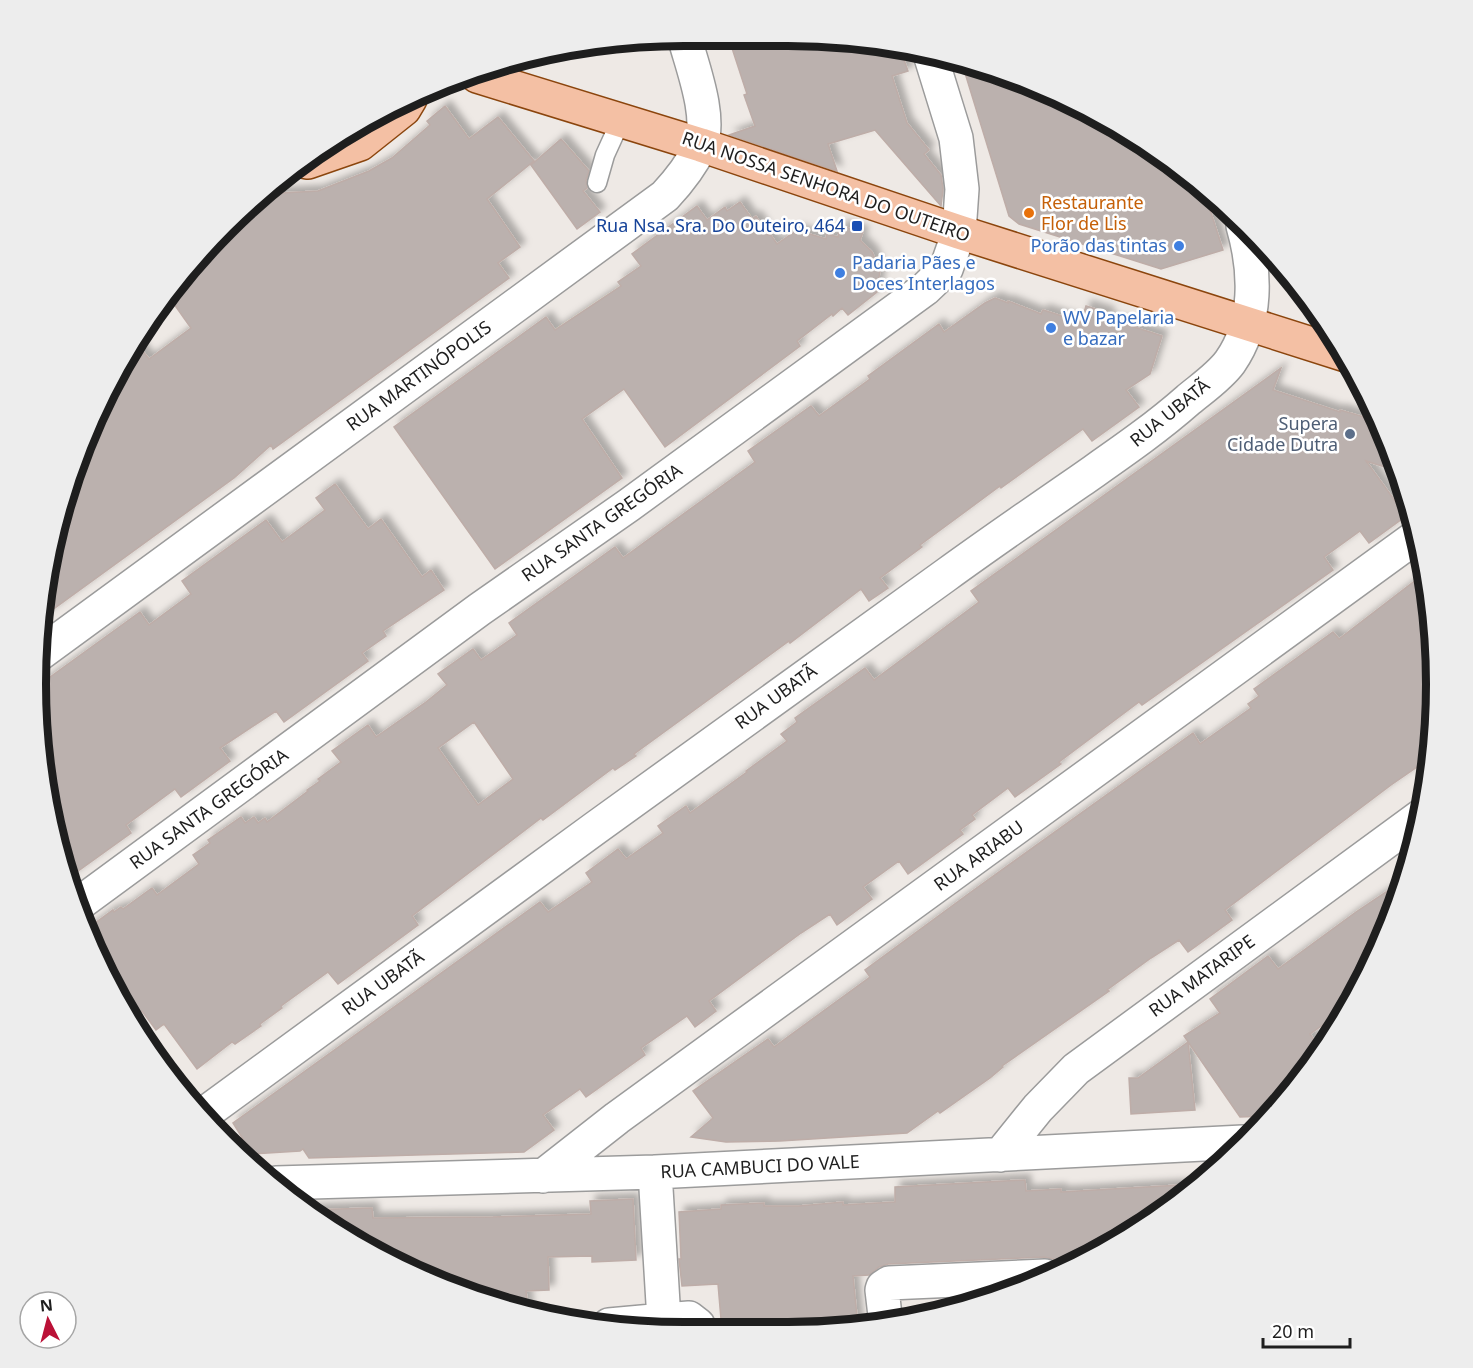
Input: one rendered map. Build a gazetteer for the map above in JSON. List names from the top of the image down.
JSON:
{
  "streets": {
    "main road": ["RUA NOSSA SENHORA DO OUTEIRO"],
    "street": [
      "RUA MARTINÓPOLIS",
      "RUA UBATÃ",
      "RUA SANTA GREGÓRIA",
      "RUA ARIABU",
      "RUA MATARIPE",
      "RUA CAMBUCI DO VALE"
    ]
  },
  "crossings": [
    ["RUA NOSSA SENHORA DO OUTEIRO", "RUA MARTINÓPOLIS"],
    ["RUA NOSSA SENHORA DO OUTEIRO", "RUA UBATÃ"],
    ["RUA NOSSA SENHORA DO OUTEIRO", "RUA SANTA GREGÓRIA"],
    ["RUA ARIABU", "RUA CAMBUCI DO VALE"],
    ["RUA MATARIPE", "RUA CAMBUCI DO VALE"]
  ],
  "places": {
    "other": [
      "Restaurante Flor de Lis",
      "Porão das tintas",
      "Padaria Pães e Doces Interlagos",
      "WV Papelaria e bazar",
      "Supera Cidade Dutra"
    ],
    "transit": ["Rua Nsa. Sra. Do Outeiro, 464"]
  },
  "scale_bar": "20 m",
  "north": "top"
}
